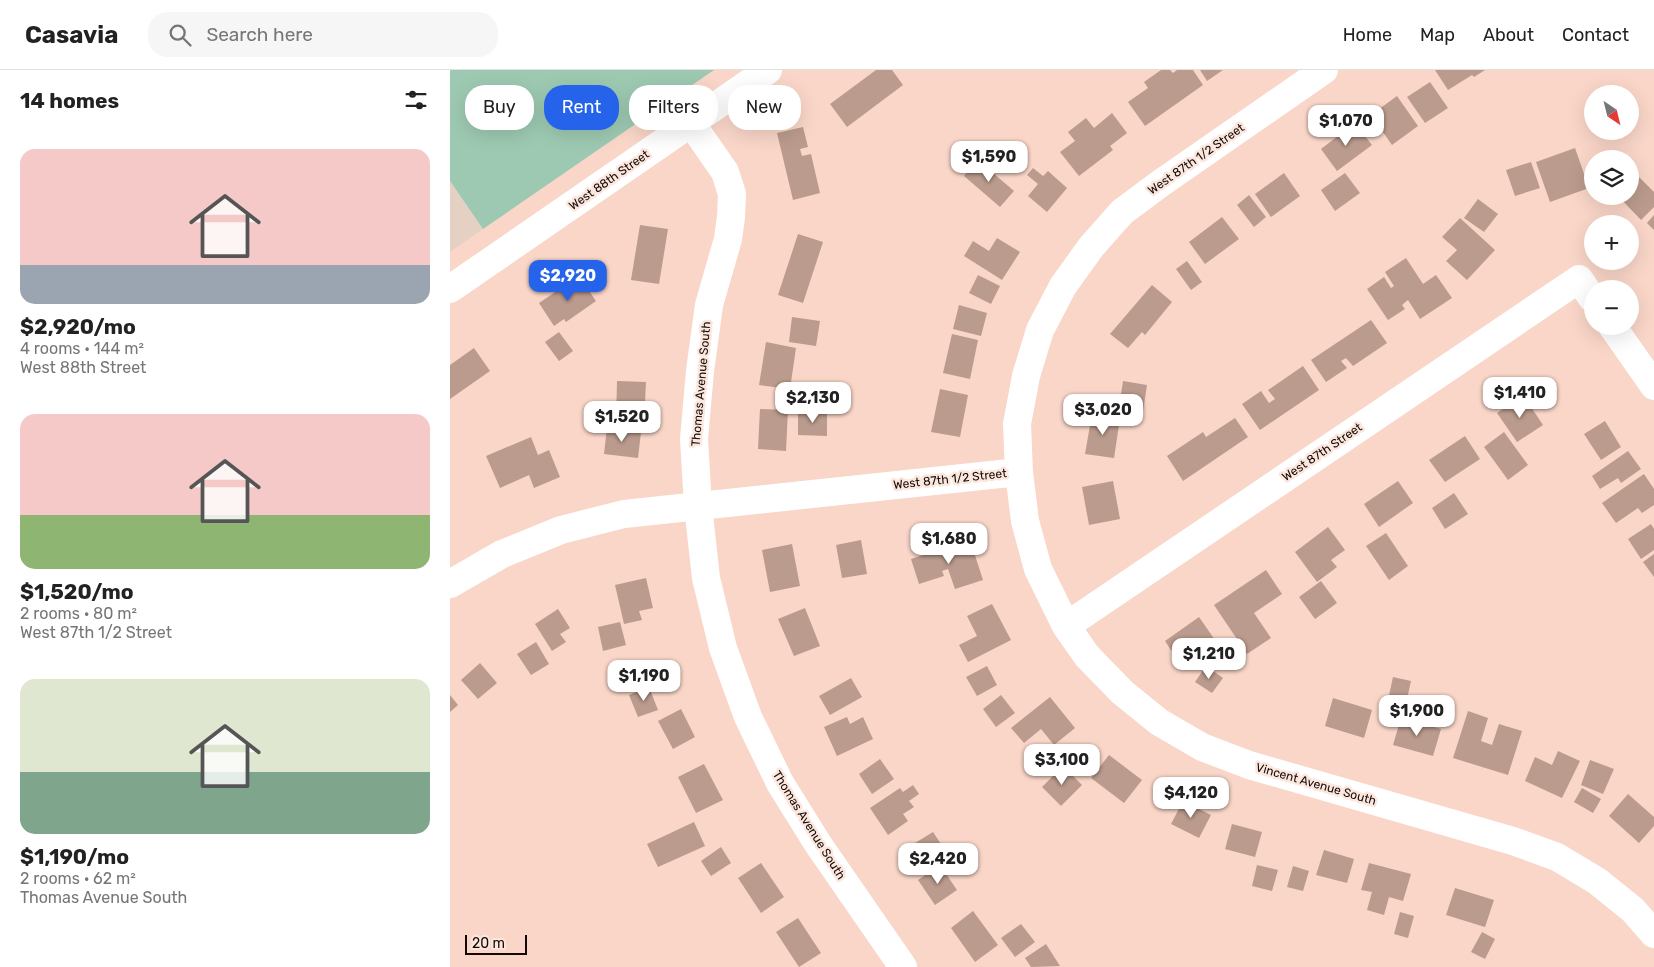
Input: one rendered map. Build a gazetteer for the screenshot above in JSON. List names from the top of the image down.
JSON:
{
  "streets": {
    "street": [
      "West 87th 1/2 Street",
      "West 88th Street",
      "Thomas Avenue South",
      "West 87th Street",
      "Vincent Avenue South"
    ]
  },
  "crossings": [
    ["West 87th 1/2 Street", "Thomas Avenue South"],
    ["West 87th 1/2 Street", "Vincent Avenue South"],
    ["West 87th Street", "Vincent Avenue South"]
  ],
  "scale_bar": "20 m",
  "north": "bottom right",
  "page": {
    "header": "Casavia",
    "search": "Search here",
    "nav": [
      "Home",
      "Map",
      "About",
      "Contact"
    ],
    "heading": "14 homes",
    "map_buttons": ["+", "−"],
    "chip": [
      "Buy",
      "Rent",
      "Filters",
      "New"
    ],
    "price": [
      "$1,070",
      "$1,590",
      "$2,920",
      "$1,410",
      "$2,130",
      "$3,020",
      "$1,520",
      "$1,680",
      "$1,210",
      "$1,190",
      "$1,900",
      "$3,100",
      "$4,120",
      "$2,420"
    ],
    "list": [
      {
        "name": "$2,920/mo",
        "note": "4 rooms · 144 m² · West 88th Street"
      },
      {
        "name": "$1,520/mo",
        "note": "2 rooms · 80 m² · West 87th 1/2 Street"
      },
      {
        "name": "$1,190/mo",
        "note": "2 rooms · 62 m² · Thomas Avenue South"
      }
    ],
    "scale": "20 m"
  }
}
